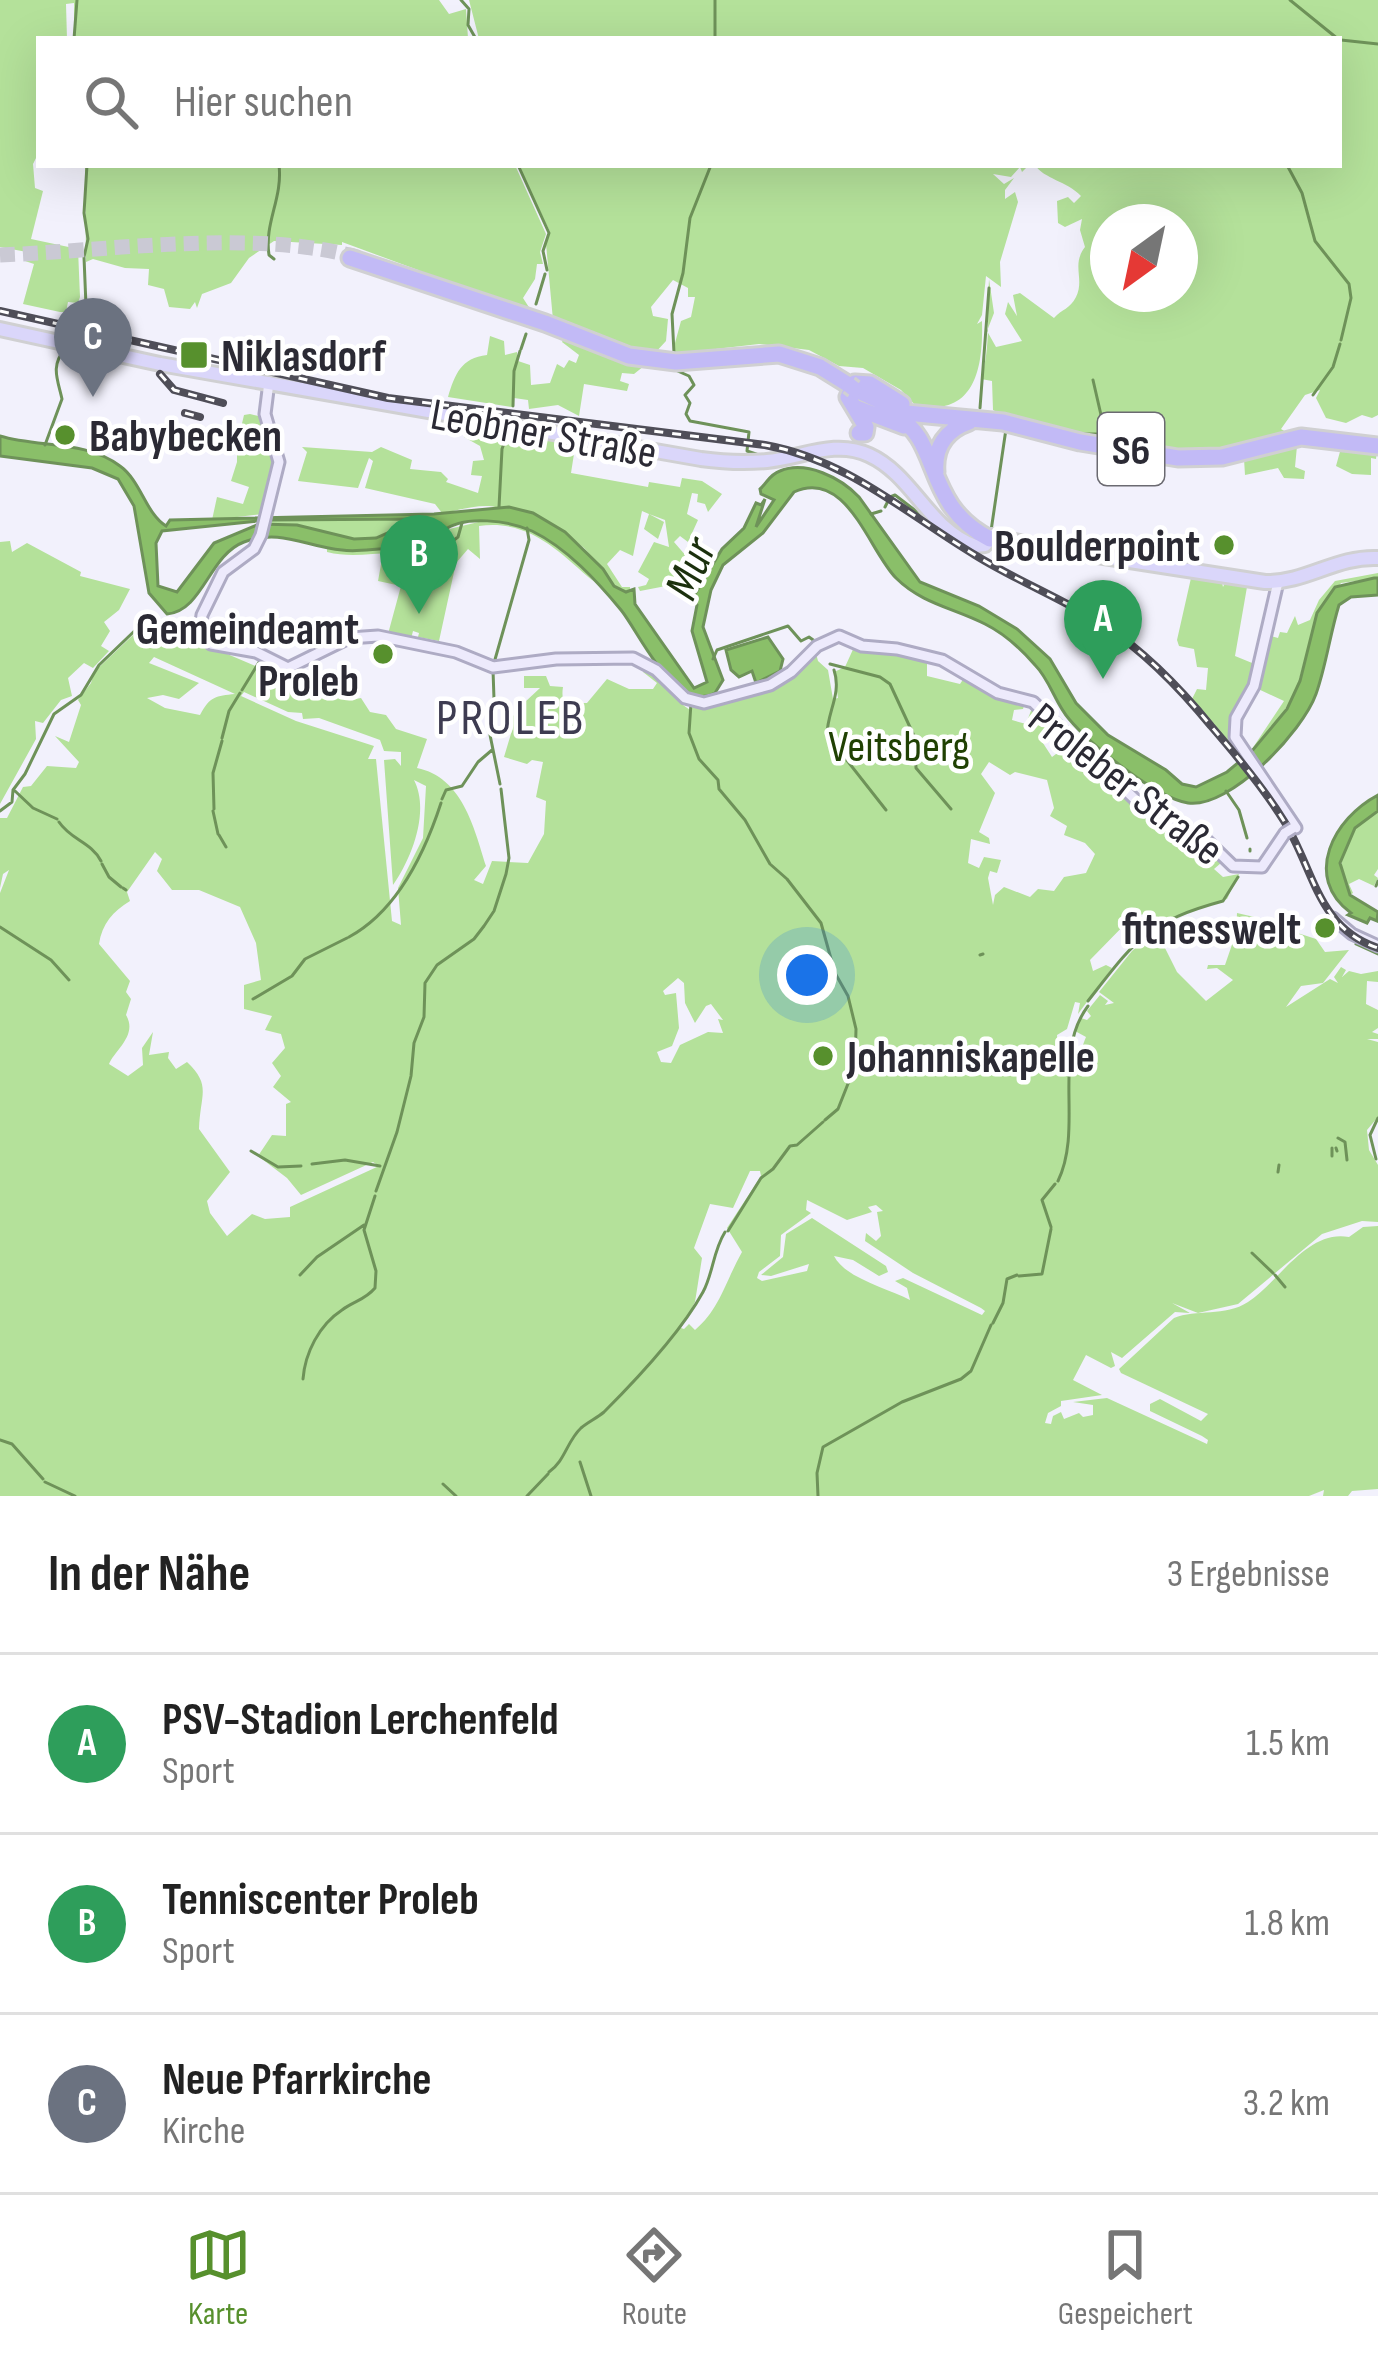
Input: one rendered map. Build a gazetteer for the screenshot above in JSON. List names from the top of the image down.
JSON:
{
  "streets": {
    "highway": ["S6"],
    "main road": ["Leobner Straße", "Proleber Straße"]
  },
  "crossings": [
    ["Leobner Straße", "Proleber Straße"]
  ],
  "districts": ["PROLEB"],
  "water": ["Mur"],
  "parks": ["Veitsberg"],
  "places": {
    "transit": ["Niklasdorf"],
    "other": [
      "Babybecken",
      "Boulderpoint",
      "Gemeindeamt Proleb",
      "fitnesswelt",
      "Johanniskapelle"
    ]
  },
  "north": "bottom left",
  "page": {
    "search": "Hier suchen",
    "pins": ["C", "B", "A"],
    "heading": ["In der Nähe", "3 Ergebnisse"],
    "list": [
      {
        "mark": "A",
        "name": "PSV-Stadion Lerchenfeld",
        "note": "Sport",
        "value": "1.5 km"
      },
      {
        "mark": "B",
        "name": "Tenniscenter Proleb",
        "note": "Sport",
        "value": "1.8 km"
      },
      {
        "mark": "C",
        "name": "Neue Pfarrkirche",
        "note": "Kirche",
        "value": "3.2 km"
      }
    ],
    "nav": ["Karte", "Route", "Gespeichert"]
  }
}
